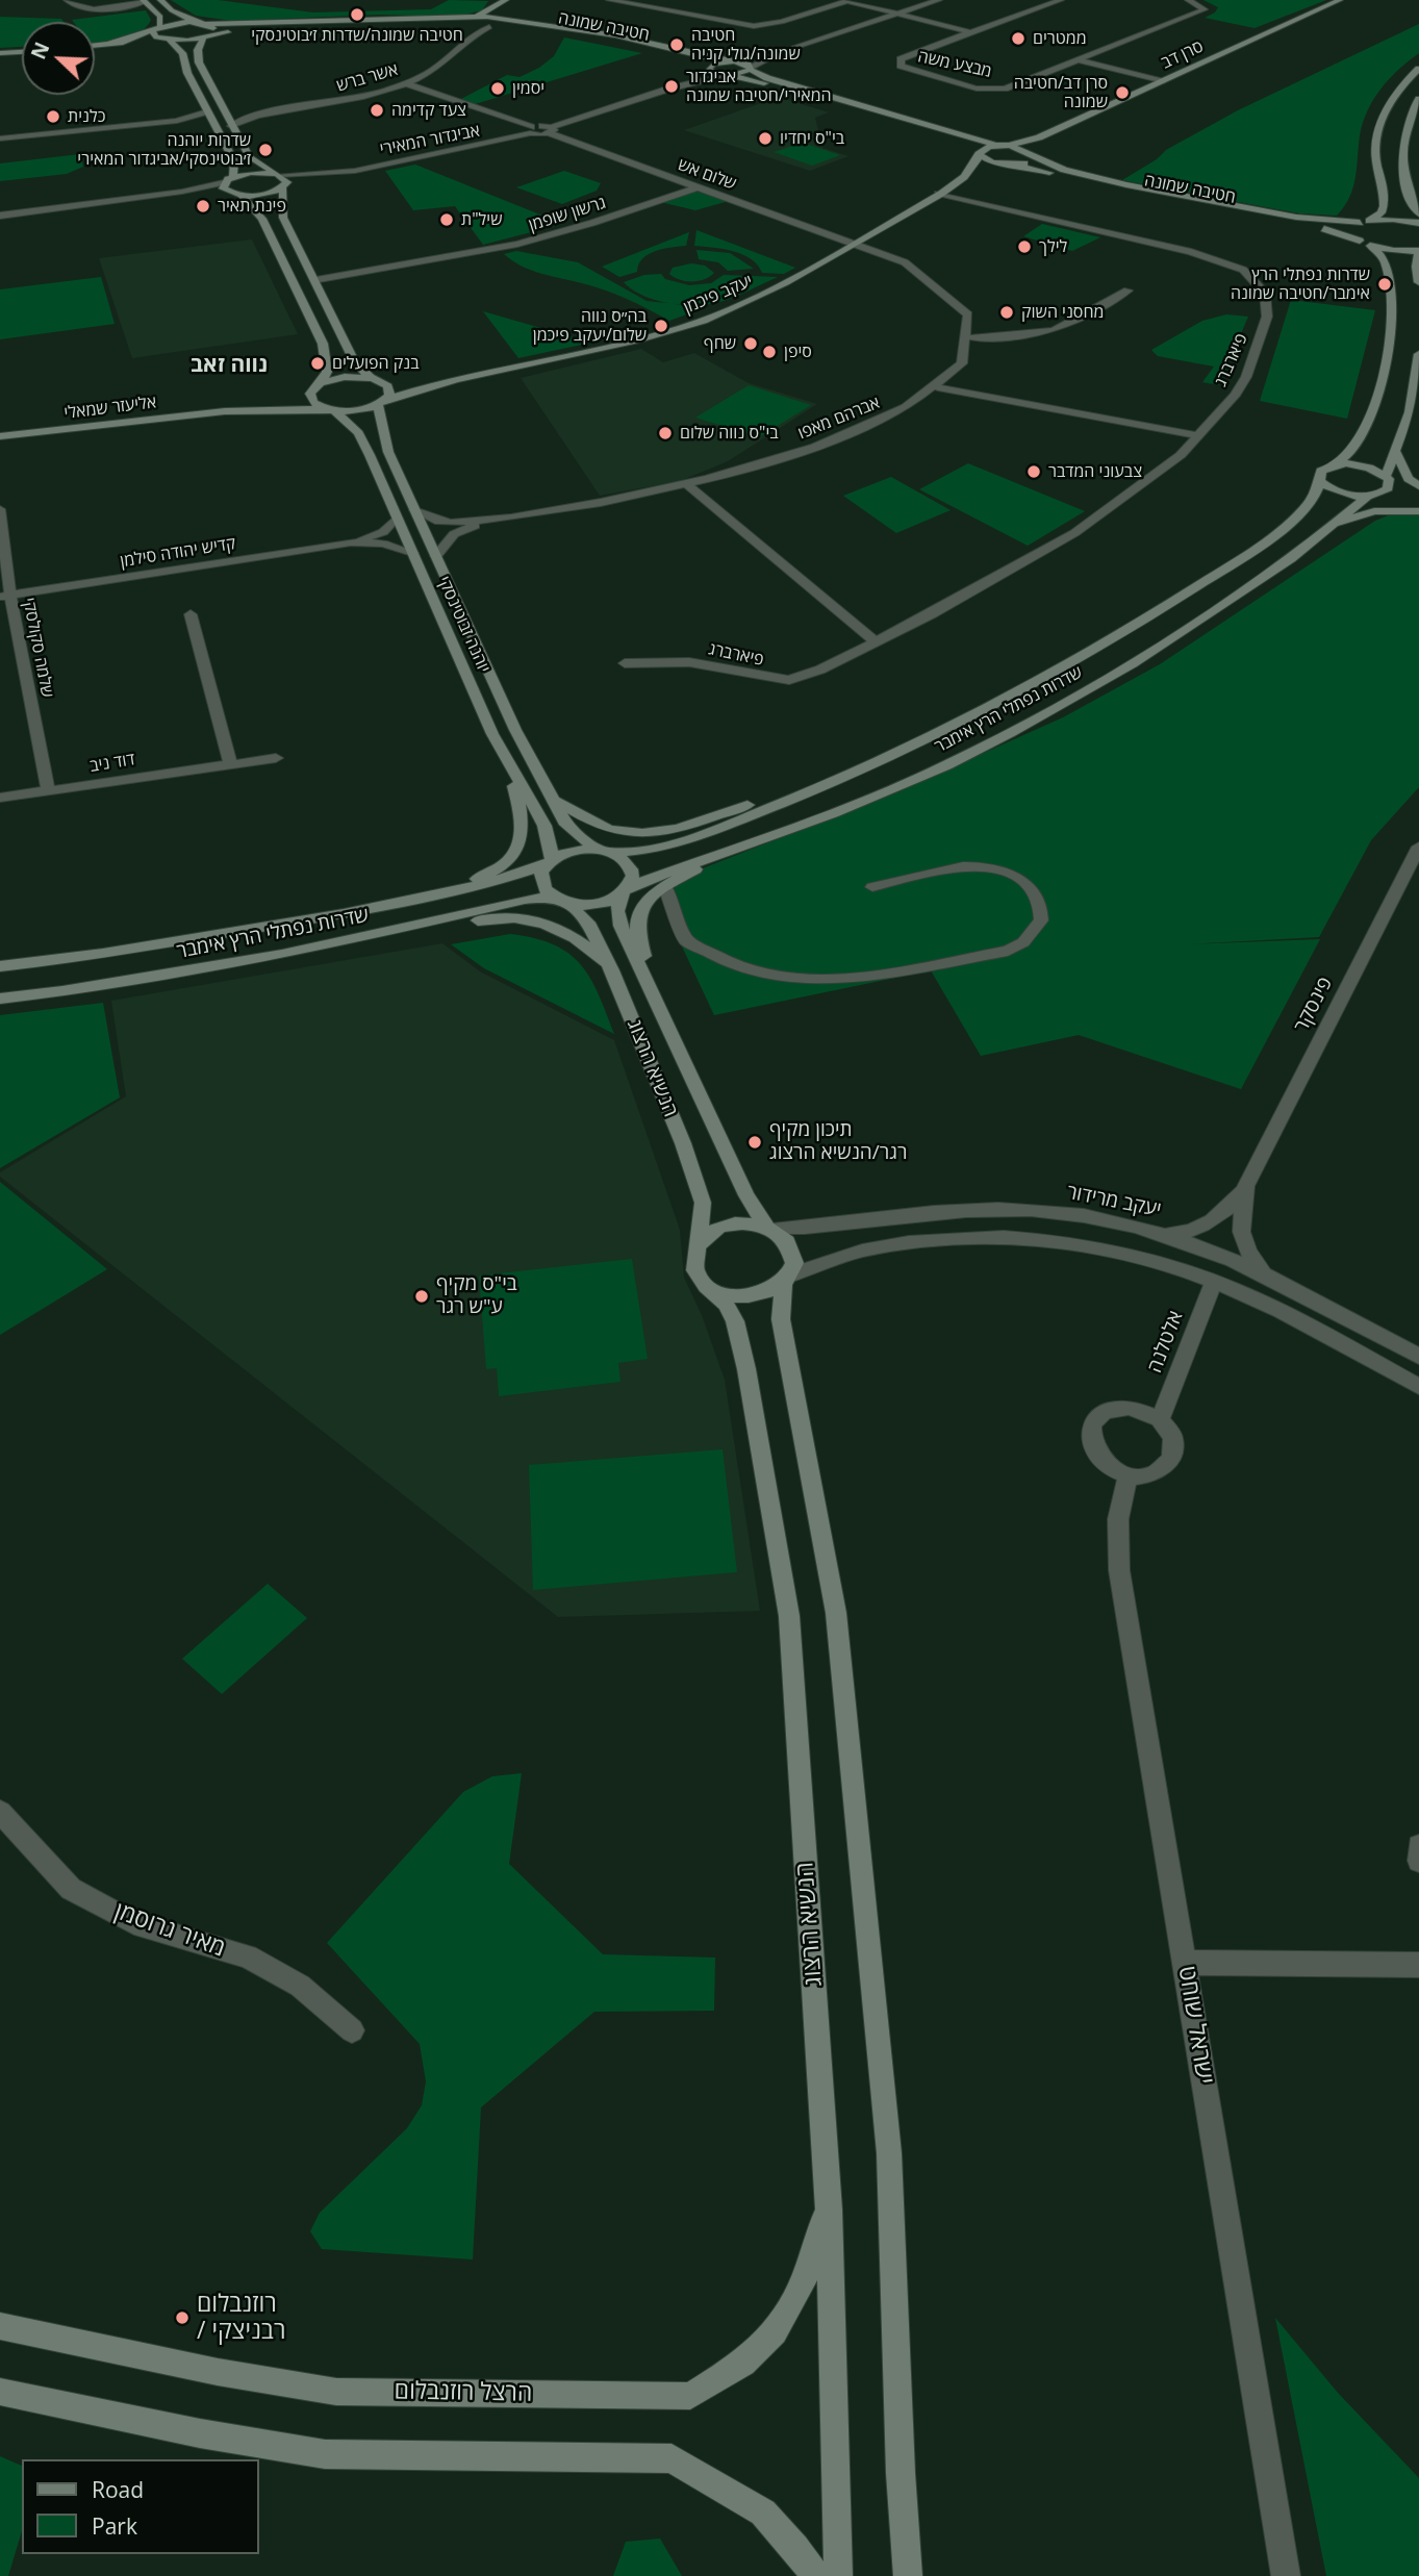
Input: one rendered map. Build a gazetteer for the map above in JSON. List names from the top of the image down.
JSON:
{
  "streets": {
    "street": [
      "חטיבה שמונה",
      "סרן דב",
      "מבצע משה",
      "אשר ברש",
      "אביגדור המאירי",
      "שלום אש",
      "גרשון שופמן",
      "יעקב פיכמן",
      "פיארברג",
      "אליעזר שמאלי",
      "אברהם מאפו",
      "קדיש יהודה סילמן",
      "יוהנה זבוטינסקי",
      "שלמה סקולסקי",
      "שדרות נפתלי הרץ אימבר",
      "דוד ניב",
      "פינסקר",
      "הנשיא הרצוג",
      "יעקב מרידור",
      "אלטלנה",
      "מאיר גרוסמן",
      "ישראל שוחט",
      "הרצל רוזנבלום"
    ]
  },
  "crossings": [
    ["חטיבה שמונה", "סרן דב"],
    ["חטיבה שמונה", "אשר ברש"],
    ["חטיבה שמונה", "יעקב פיכמן"],
    ["סרן דב", "יעקב פיכמן"],
    ["שלום אש", "גרשון שופמן"],
    ["שלום אש", "יעקב פיכמן"],
    ["יעקב פיכמן", "פיארברג"],
    ["יעקב פיכמן", "אליעזר שמאלי"],
    ["יעקב פיכמן", "יוהנה זבוטינסקי"],
    ["אליעזר שמאלי", "יוהנה זבוטינסקי"],
    ["אברהם מאפו", "יוהנה זבוטינסקי"],
    ["קדיש יהודה סילמן", "יוהנה זבוטינסקי"],
    ["קדיש יהודה סילמן", "שלמה סקולסקי"],
    ["יוהנה זבוטינסקי", "שדרות נפתלי הרץ אימבר"],
    ["יוהנה זבוטינסקי", "הנשיא הרצוג"],
    ["שלמה סקולסקי", "דוד ניב"],
    ["שדרות נפתלי הרץ אימבר", "הנשיא הרצוג"],
    ["פינסקר", "יעקב מרידור"],
    ["הנשיא הרצוג", "יעקב מרידור"],
    ["הנשיא הרצוג", "הרצל רוזנבלום"],
    ["אלטלנה", "ישראל שוחט"]
  ],
  "districts": ["נווה זאב"],
  "places": [
    "חטיבה שמונה/שדרות ז׳בוטינסקי",
    "ממטרים",
    "חטיבה שמונה/גולי קניה",
    "אביגדור המאירי/חטיבה שמונה",
    "יסמין",
    "סרן דב/חטיבה שמונה",
    "צעד קדימה",
    "כלנית",
    "בי\"ס יחדיו",
    "שדרות יוהנה ז׳בוטינסקי/אביגדור המאירי",
    "פינת תאיר",
    "שיל\"ת",
    "לילך",
    "שדרות נפתלי הרץ אימבר/חטיבה שמונה",
    "מחסני השוק",
    "בה״ס נווה שלום/יעקב פיכמן",
    "שחף",
    "סיפן",
    "בנק הפועלים",
    "בי\"ס נווה שלום",
    "צבעוני המדבר",
    "תיכון מקיף רגר/הנשיא הרצוג",
    "בי\"ס מקיף ע\"ש רגר",
    "רוזנבלום / רבניצקי"
  ],
  "legend": ["Road", "Park"],
  "north": "top left"
}
